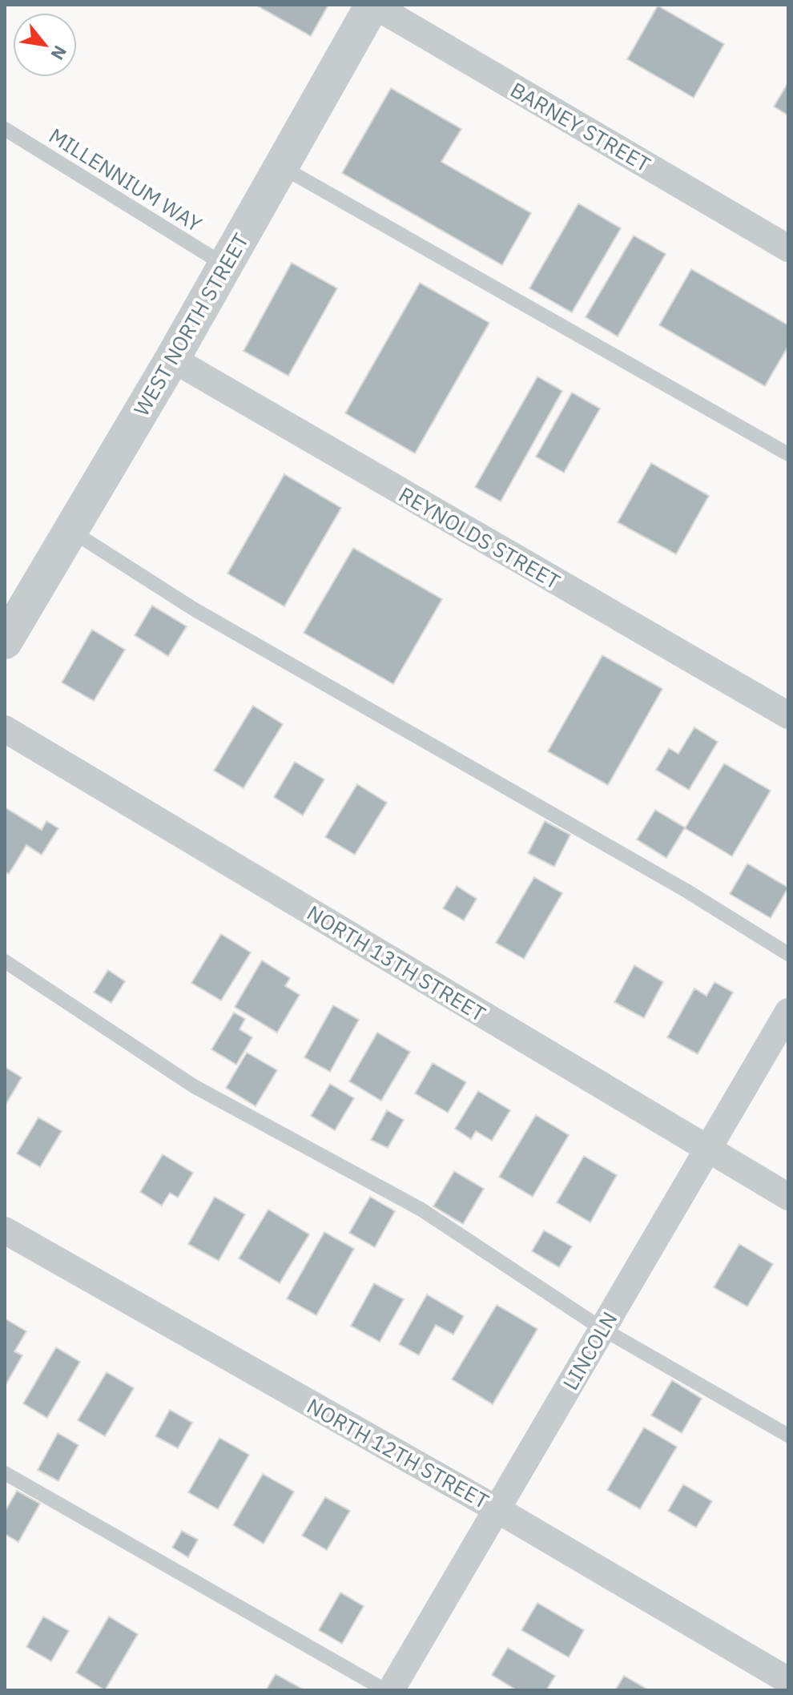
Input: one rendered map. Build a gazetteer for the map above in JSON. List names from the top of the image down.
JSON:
{
  "streets": {
    "street": [
      "BARNEY STREET",
      "WEST NORTH STREET",
      "REYNOLDS STREET",
      "NORTH 13TH STREET",
      "LINCOLN",
      "NORTH 12TH STREET"
    ],
    "lane": ["MILLENNIUM WAY"]
  },
  "crossings": [
    ["BARNEY STREET", "WEST NORTH STREET"],
    ["MILLENNIUM WAY", "WEST NORTH STREET"],
    ["WEST NORTH STREET", "REYNOLDS STREET"],
    ["NORTH 13TH STREET", "LINCOLN"],
    ["LINCOLN", "NORTH 12TH STREET"]
  ],
  "north": "bottom right"
}
